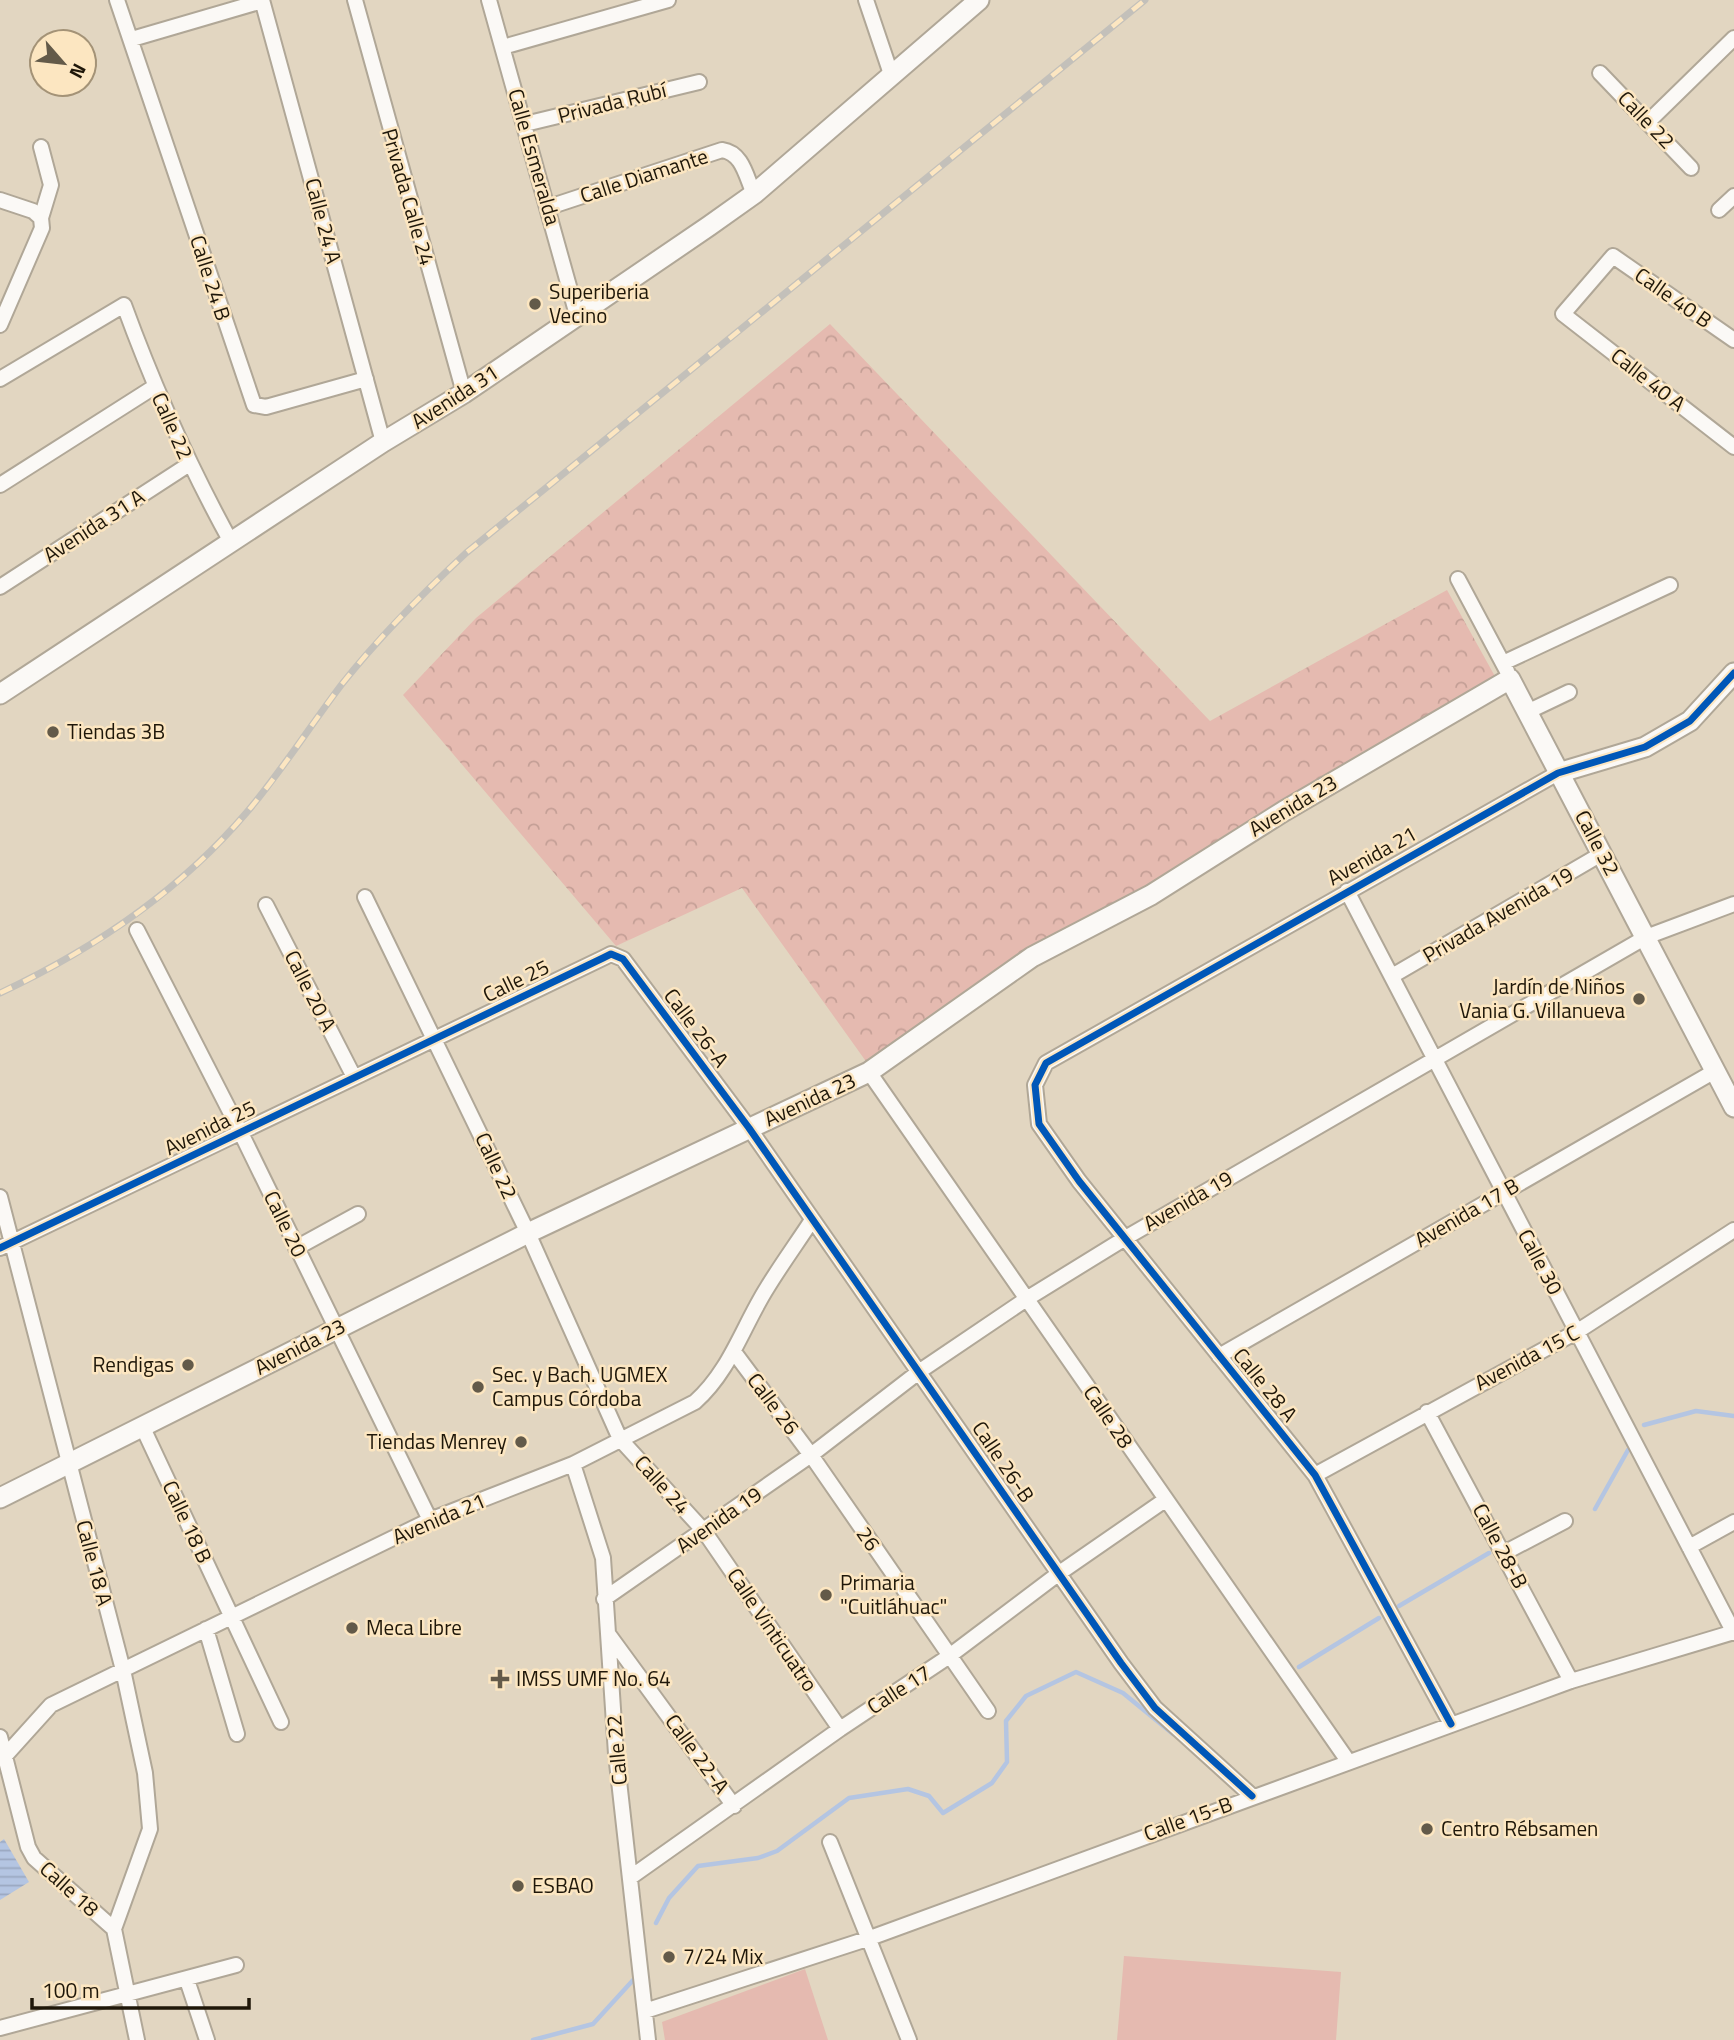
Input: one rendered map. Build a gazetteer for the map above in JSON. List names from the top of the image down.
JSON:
{
  "streets": {
    "street": [
      "Privada Rubí",
      "Calle 22",
      "Calle Esmeralda",
      "Calle Diamante",
      "Privada Calle 24",
      "Calle 24 A",
      "Calle 24 B",
      "Calle 40 B",
      "Calle 40 A",
      "Avenida 31",
      "Avenida 31 A",
      "Avenida 23",
      "Calle 32",
      "Avenida 21",
      "Privada Avenida 19",
      "Calle 25",
      "Calle 20 A",
      "Calle 26-A",
      "Avenida 25",
      "Avenida 19",
      "Avenida 17 B",
      "Calle 20",
      "Calle 30",
      "Avenida 15 C",
      "Calle 28 A",
      "Calle 26",
      "Calle 28",
      "Calle 26-B",
      "Calle 24",
      "Calle 18 B",
      "26",
      "Calle 28-B",
      "Calle 18 A",
      "Calle Vinticuatro",
      "Calle 17",
      "Calle 22-A",
      "Calle 15-B",
      "Calle 18"
    ]
  },
  "crossings": [
    ["Privada Rubí", "Calle Esmeralda"],
    ["Calle 22", "Avenida 31"],
    ["Calle 22", "Avenida 31 A"],
    ["Calle 22", "Avenida 23"],
    ["Calle 22", "Avenida 21"],
    ["Calle 22", "Calle 25"],
    ["Calle 22", "Avenida 25"],
    ["Calle 22", "Avenida 19"],
    ["Calle 22", "Calle 24"],
    ["Calle 22", "Calle 17"],
    ["Calle 22", "Calle 22-A"],
    ["Calle 22", "Calle 15-B"],
    ["Calle Esmeralda", "Calle Diamante"],
    ["Calle Esmeralda", "Avenida 31"],
    ["Calle Diamante", "Avenida 31"],
    ["Privada Calle 24", "Avenida 31"],
    ["Calle 24 A", "Calle 24 B"],
    ["Calle 24 A", "Avenida 31"],
    ["Calle 40 B", "Calle 40 A"],
    ["Avenida 23", "Calle 32"],
    ["Avenida 23", "Calle 26-A"],
    ["Avenida 23", "Calle 20"],
    ["Avenida 23", "Calle 28"],
    ["Avenida 23", "Calle 26-B"],
    ["Avenida 23", "Calle 18 B"],
    ["Avenida 23", "Calle 18 A"],
    ["Calle 32", "Avenida 21"],
    ["Calle 32", "Privada Avenida 19"],
    ["Calle 32", "Avenida 19"],
    ["Calle 32", "Avenida 17 B"],
    ["Avenida 21", "Calle 20"],
    ["Avenida 21", "Calle 30"],
    ["Avenida 21", "Calle 28 A"],
    ["Avenida 21", "Calle 26"],
    ["Avenida 21", "Calle 26-B"],
    ["Avenida 21", "Calle 24"],
    ["Avenida 21", "Calle 18 B"],
    ["Avenida 21", "Calle 18 A"],
    ["Avenida 21", "Calle 18"],
    ["Privada Avenida 19", "Calle 30"],
    ["Calle 25", "Calle 26-A"],
    ["Calle 25", "Avenida 25"],
    ["Calle 20 A", "Avenida 25"],
    ["Calle 26-A", "Calle 26-B"],
    ["Avenida 25", "Calle 20"],
    ["Avenida 25", "Calle 18 A"],
    ["Avenida 19", "Calle 30"],
    ["Avenida 19", "Calle 28 A"],
    ["Avenida 19", "Calle 26"],
    ["Avenida 19", "Calle 28"],
    ["Avenida 19", "Calle 26-B"],
    ["Avenida 19", "Calle 24"],
    ["Avenida 19", "26"],
    ["Avenida 19", "Calle Vinticuatro"],
    ["Avenida 17 B", "Calle 30"],
    ["Avenida 17 B", "Calle 28 A"],
    ["Calle 30", "Avenida 15 C"],
    ["Calle 30", "Calle 15-B"],
    ["Avenida 15 C", "Calle 28 A"],
    ["Avenida 15 C", "Calle 28-B"],
    ["Calle 28 A", "Calle 15-B"],
    ["Calle 26", "26"],
    ["Calle 28", "Calle 17"],
    ["Calle 28", "Calle 15-B"],
    ["Calle 26-B", "Calle 17"],
    ["Calle 26-B", "Calle 15-B"],
    ["Calle 24", "Calle Vinticuatro"],
    ["26", "Calle 17"],
    ["Calle 28-B", "Calle 15-B"],
    ["Calle 18 A", "Calle 18"],
    ["Calle Vinticuatro", "Calle 17"],
    ["Calle 17", "Calle 22-A"]
  ],
  "places": {
    "other": [
      "Superiberia Vecino",
      "Tiendas 3B",
      "Jardín de Niños Vania G. Villanueva",
      "Rendigas",
      "Sec. y Bach. UGMEX Campus Córdoba",
      "Tiendas Menrey",
      "Primaria \"Cuitláhuac\"",
      "Meca Libre",
      "Centro Rébsamen",
      "ESBAO",
      "7/24 Mix"
    ],
    "health": ["IMSS UMF No. 64"]
  },
  "scale_bar": "100 m",
  "north": "bottom right"
}
